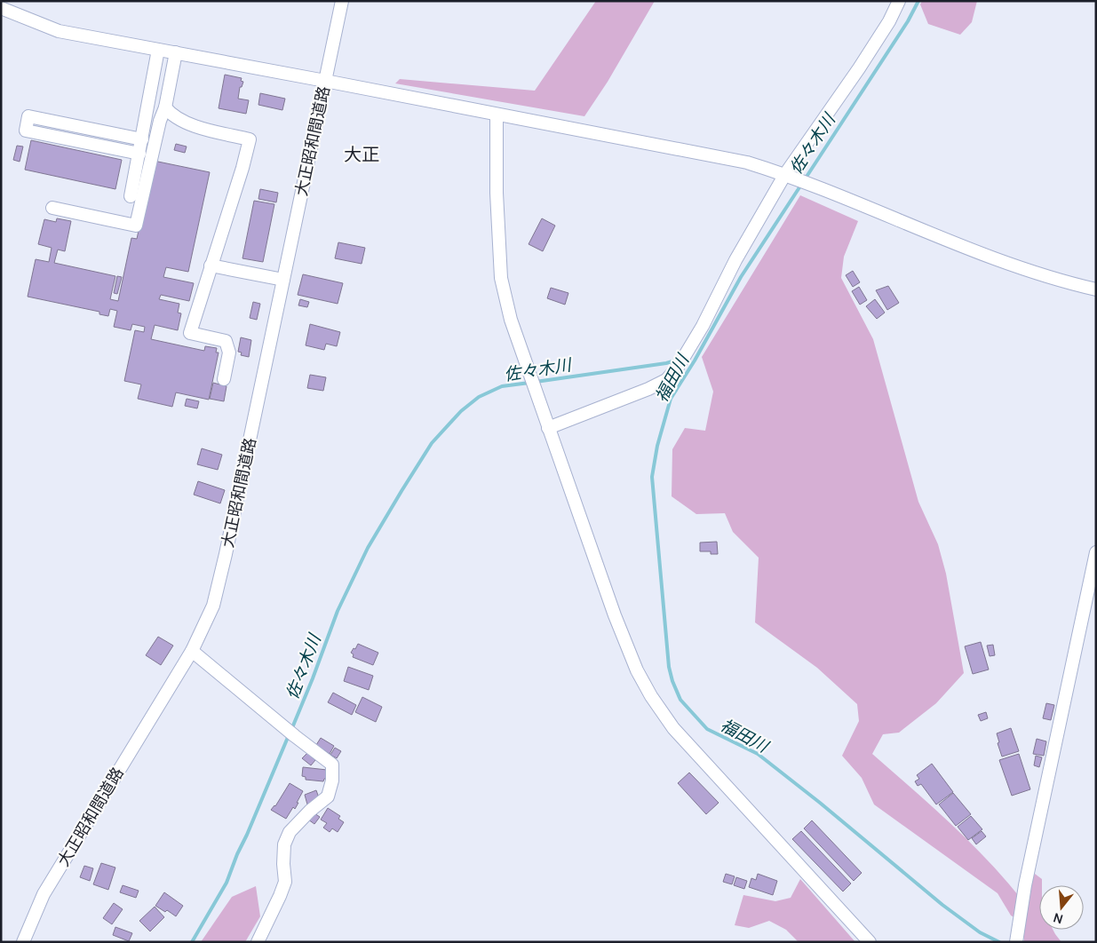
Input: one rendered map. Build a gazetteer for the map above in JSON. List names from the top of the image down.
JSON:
{
  "streets": {
    "street": ["大正昭和間道路"]
  },
  "districts": ["大正"],
  "water": ["佐々木川", "福田川"],
  "north": "bottom"
}
